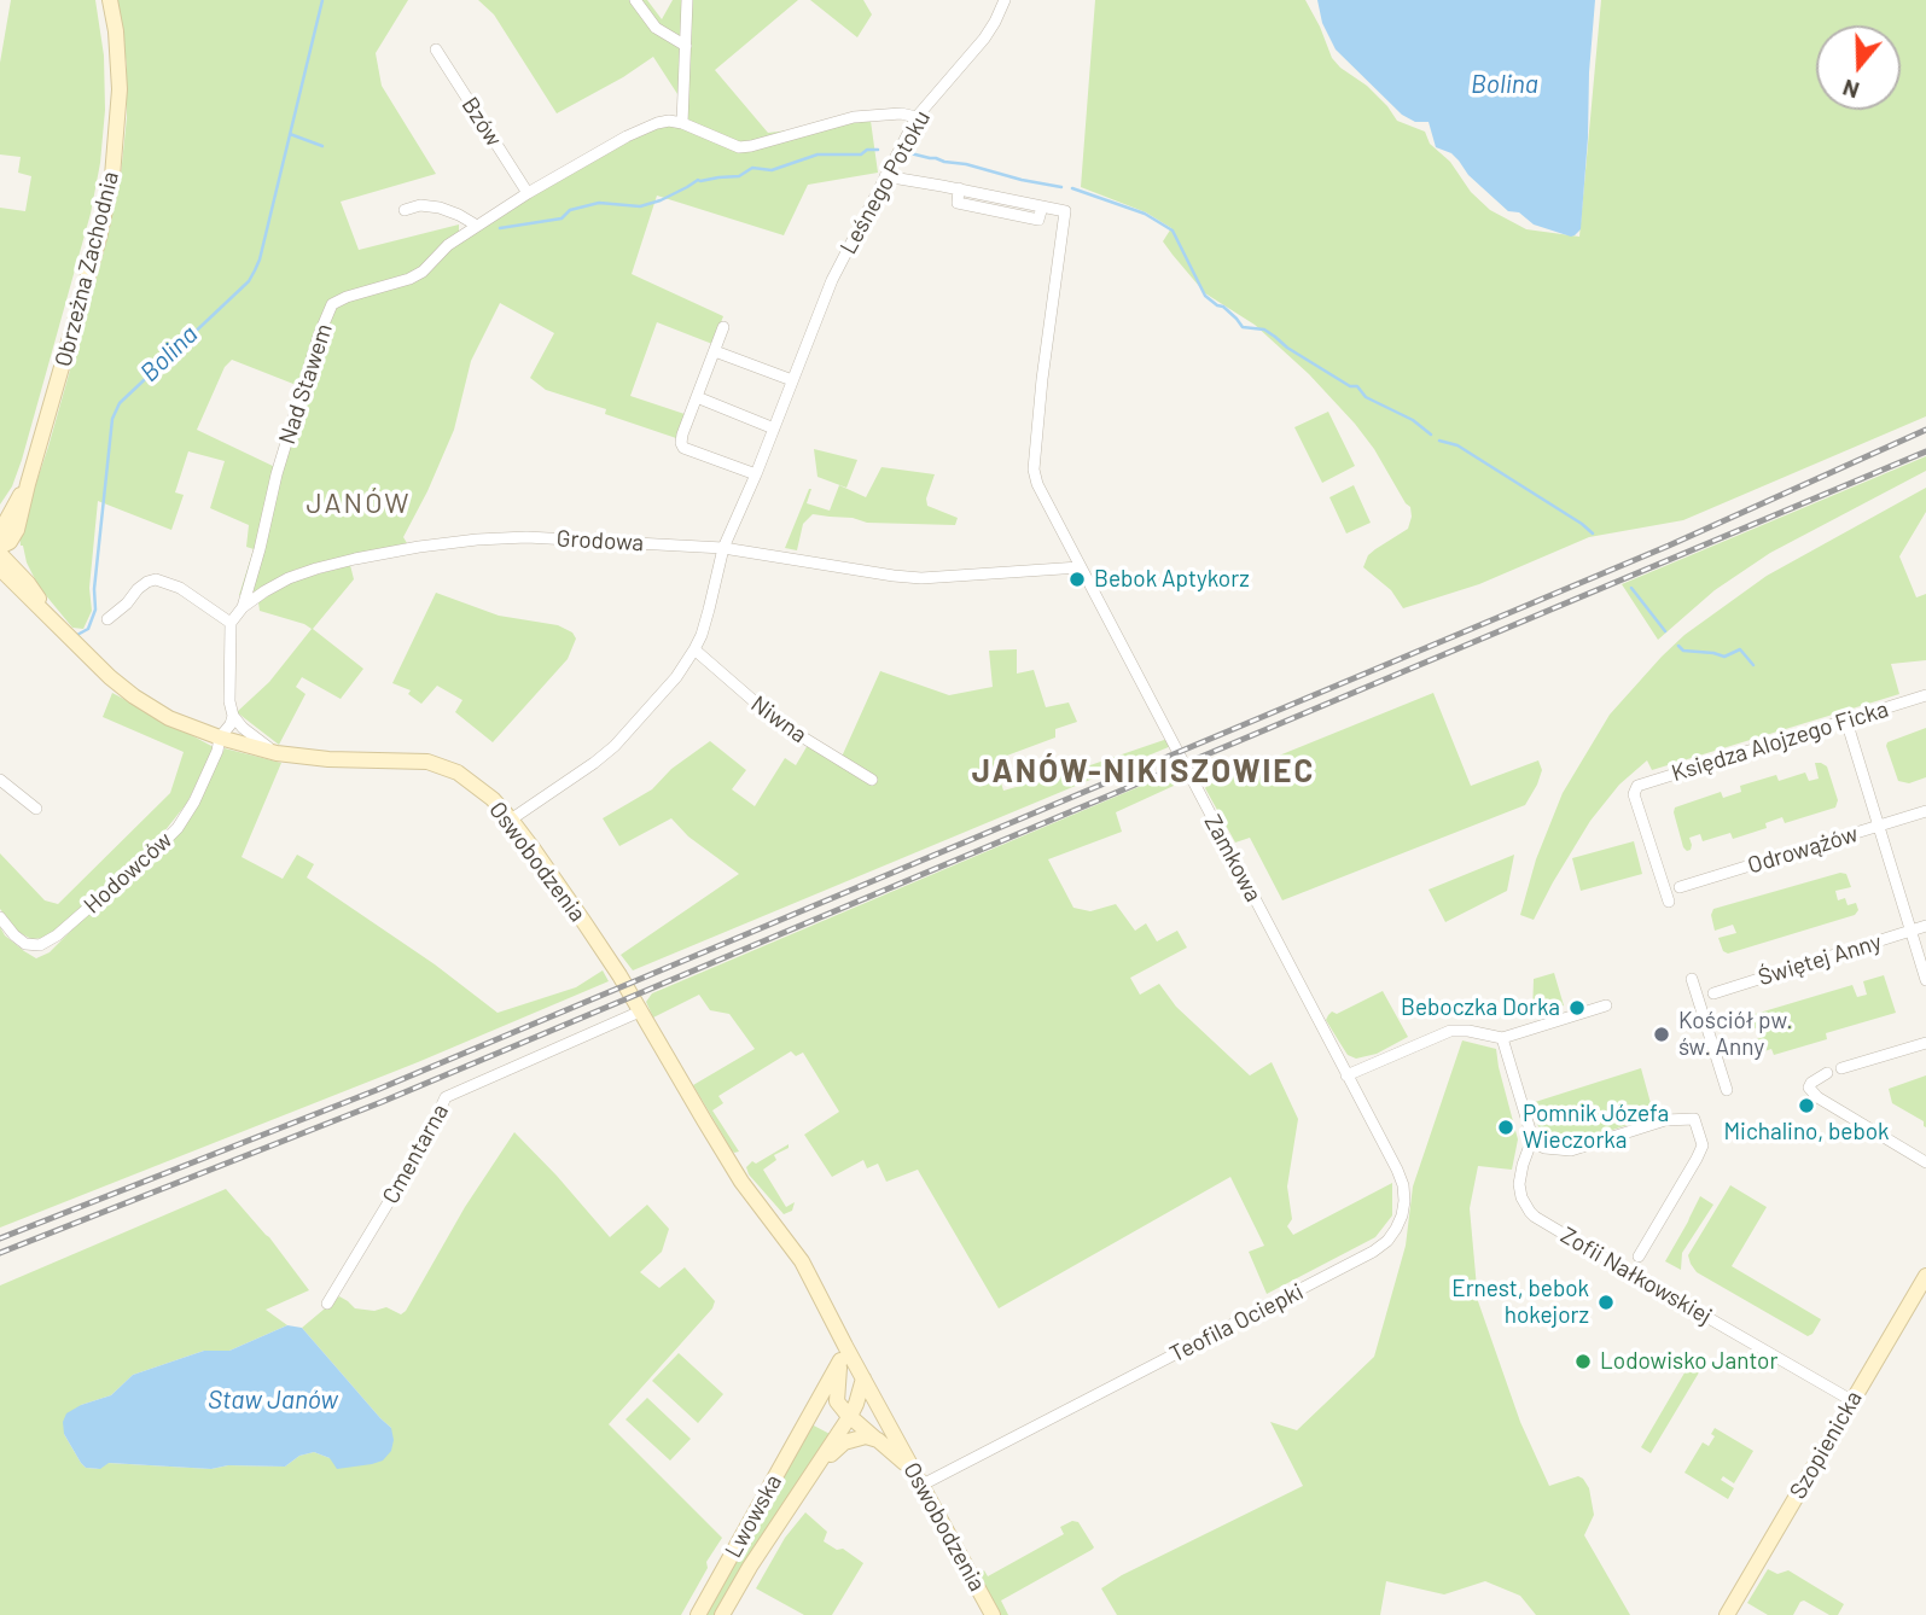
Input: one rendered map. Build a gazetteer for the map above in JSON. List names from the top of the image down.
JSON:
{
  "streets": {
    "street": [
      "Bzów",
      "Leśnego Potoku",
      "Obrzeżna Zachodnia",
      "Nad Stawem",
      "Grodowa",
      "Niwna",
      "Księdza Alojzego Ficka",
      "Odrowążów",
      "Zamkowa",
      "Oswobodzenia",
      "Hodowców",
      "Świętej Anny",
      "Cmentarna",
      "Zofii Nałkowskiej",
      "Teofila Ociepki",
      "Szopienicka",
      "Lwowska"
    ]
  },
  "crossings": [
    ["Bzów", "Nad Stawem"],
    ["Leśnego Potoku", "Grodowa"],
    ["Leśnego Potoku", "Niwna"],
    ["Leśnego Potoku", "Zamkowa"],
    ["Leśnego Potoku", "Oswobodzenia"],
    ["Obrzeżna Zachodnia", "Oswobodzenia"],
    ["Nad Stawem", "Grodowa"],
    ["Grodowa", "Zamkowa"],
    ["Księdza Alojzego Ficka", "Odrowążów"],
    ["Zamkowa", "Teofila Ociepki"],
    ["Oswobodzenia", "Hodowców"],
    ["Oswobodzenia", "Cmentarna"],
    ["Oswobodzenia", "Teofila Ociepki"],
    ["Oswobodzenia", "Lwowska"],
    ["Zofii Nałkowskiej", "Szopienicka"]
  ],
  "districts": ["JANÓW", "JANÓW-NIKISZOWIEC"],
  "water": ["Bolina", "Staw Janów"],
  "places": [
    "Bebok Aptykorz",
    "Beboczka Dorka",
    "Kościół pw. św. Anny",
    "Michalino, bebok",
    "Pomnik Józefa Wieczorka",
    "Ernest, bebok hokejorz",
    "Lodowisko Jantor"
  ],
  "north": "bottom"
}
